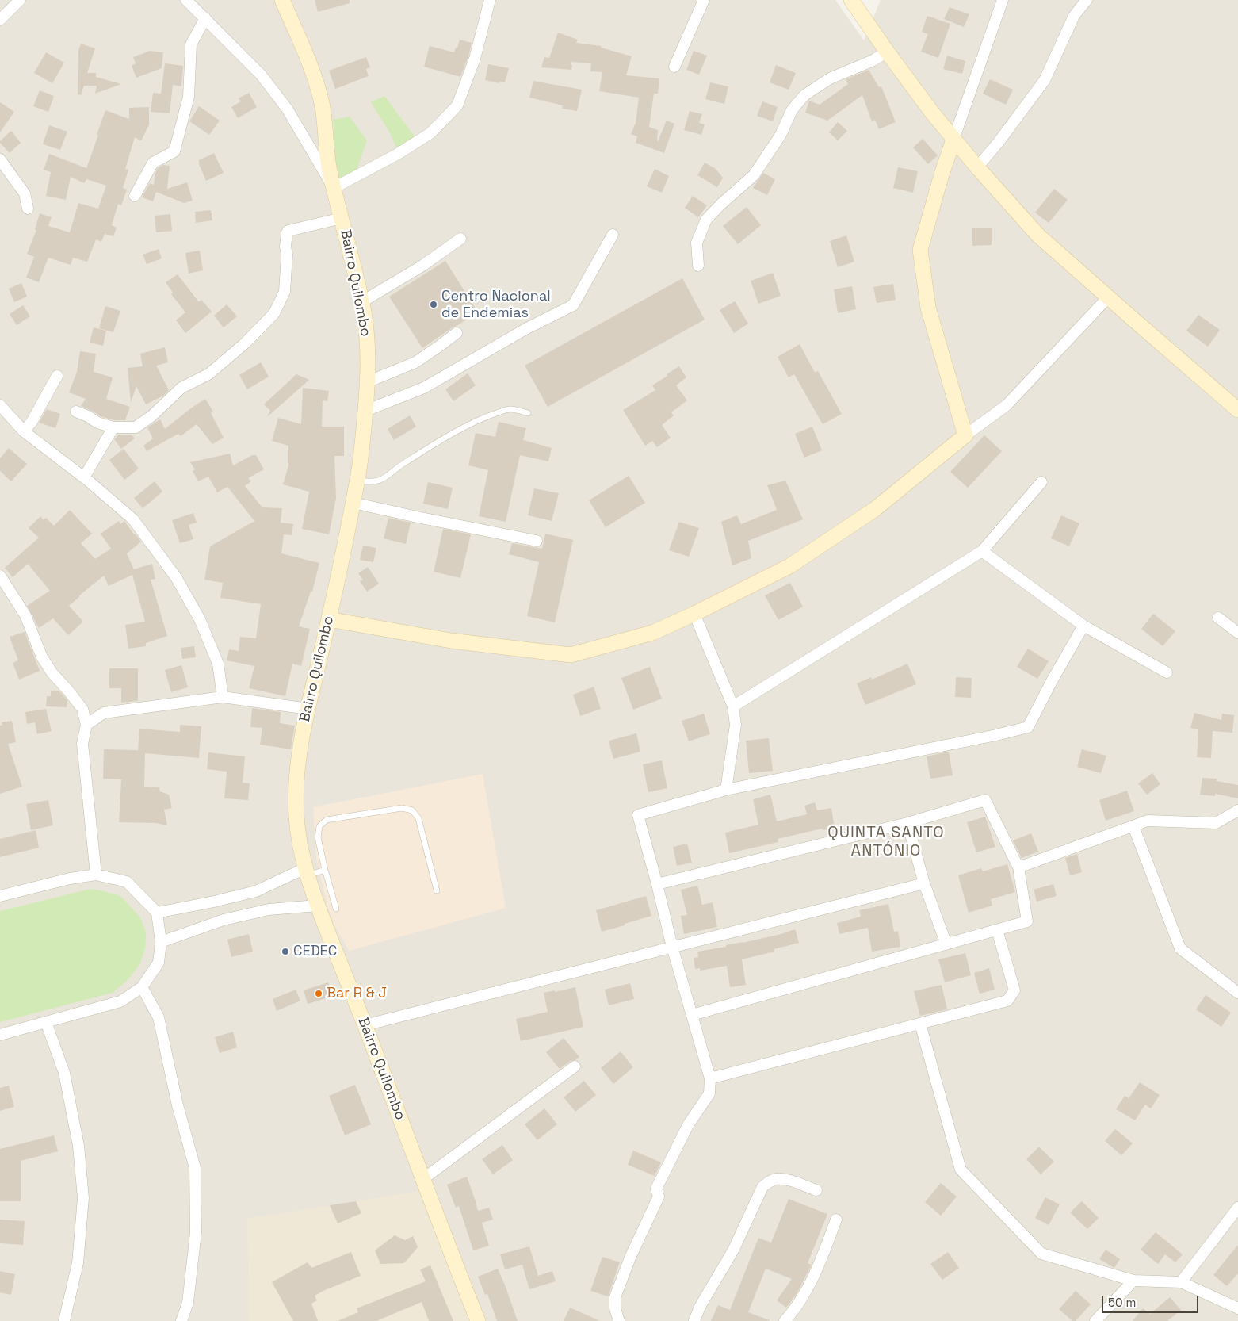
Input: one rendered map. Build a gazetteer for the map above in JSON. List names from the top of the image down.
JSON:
{
  "streets": {
    "street": ["Bairro Quilombo"]
  },
  "districts": ["QUINTA SANTO ANTÓNIO"],
  "places": ["Centro Nacional de Endemias", "CEDEC", "Bar R & J"],
  "scale_bar": "50 m"
}
